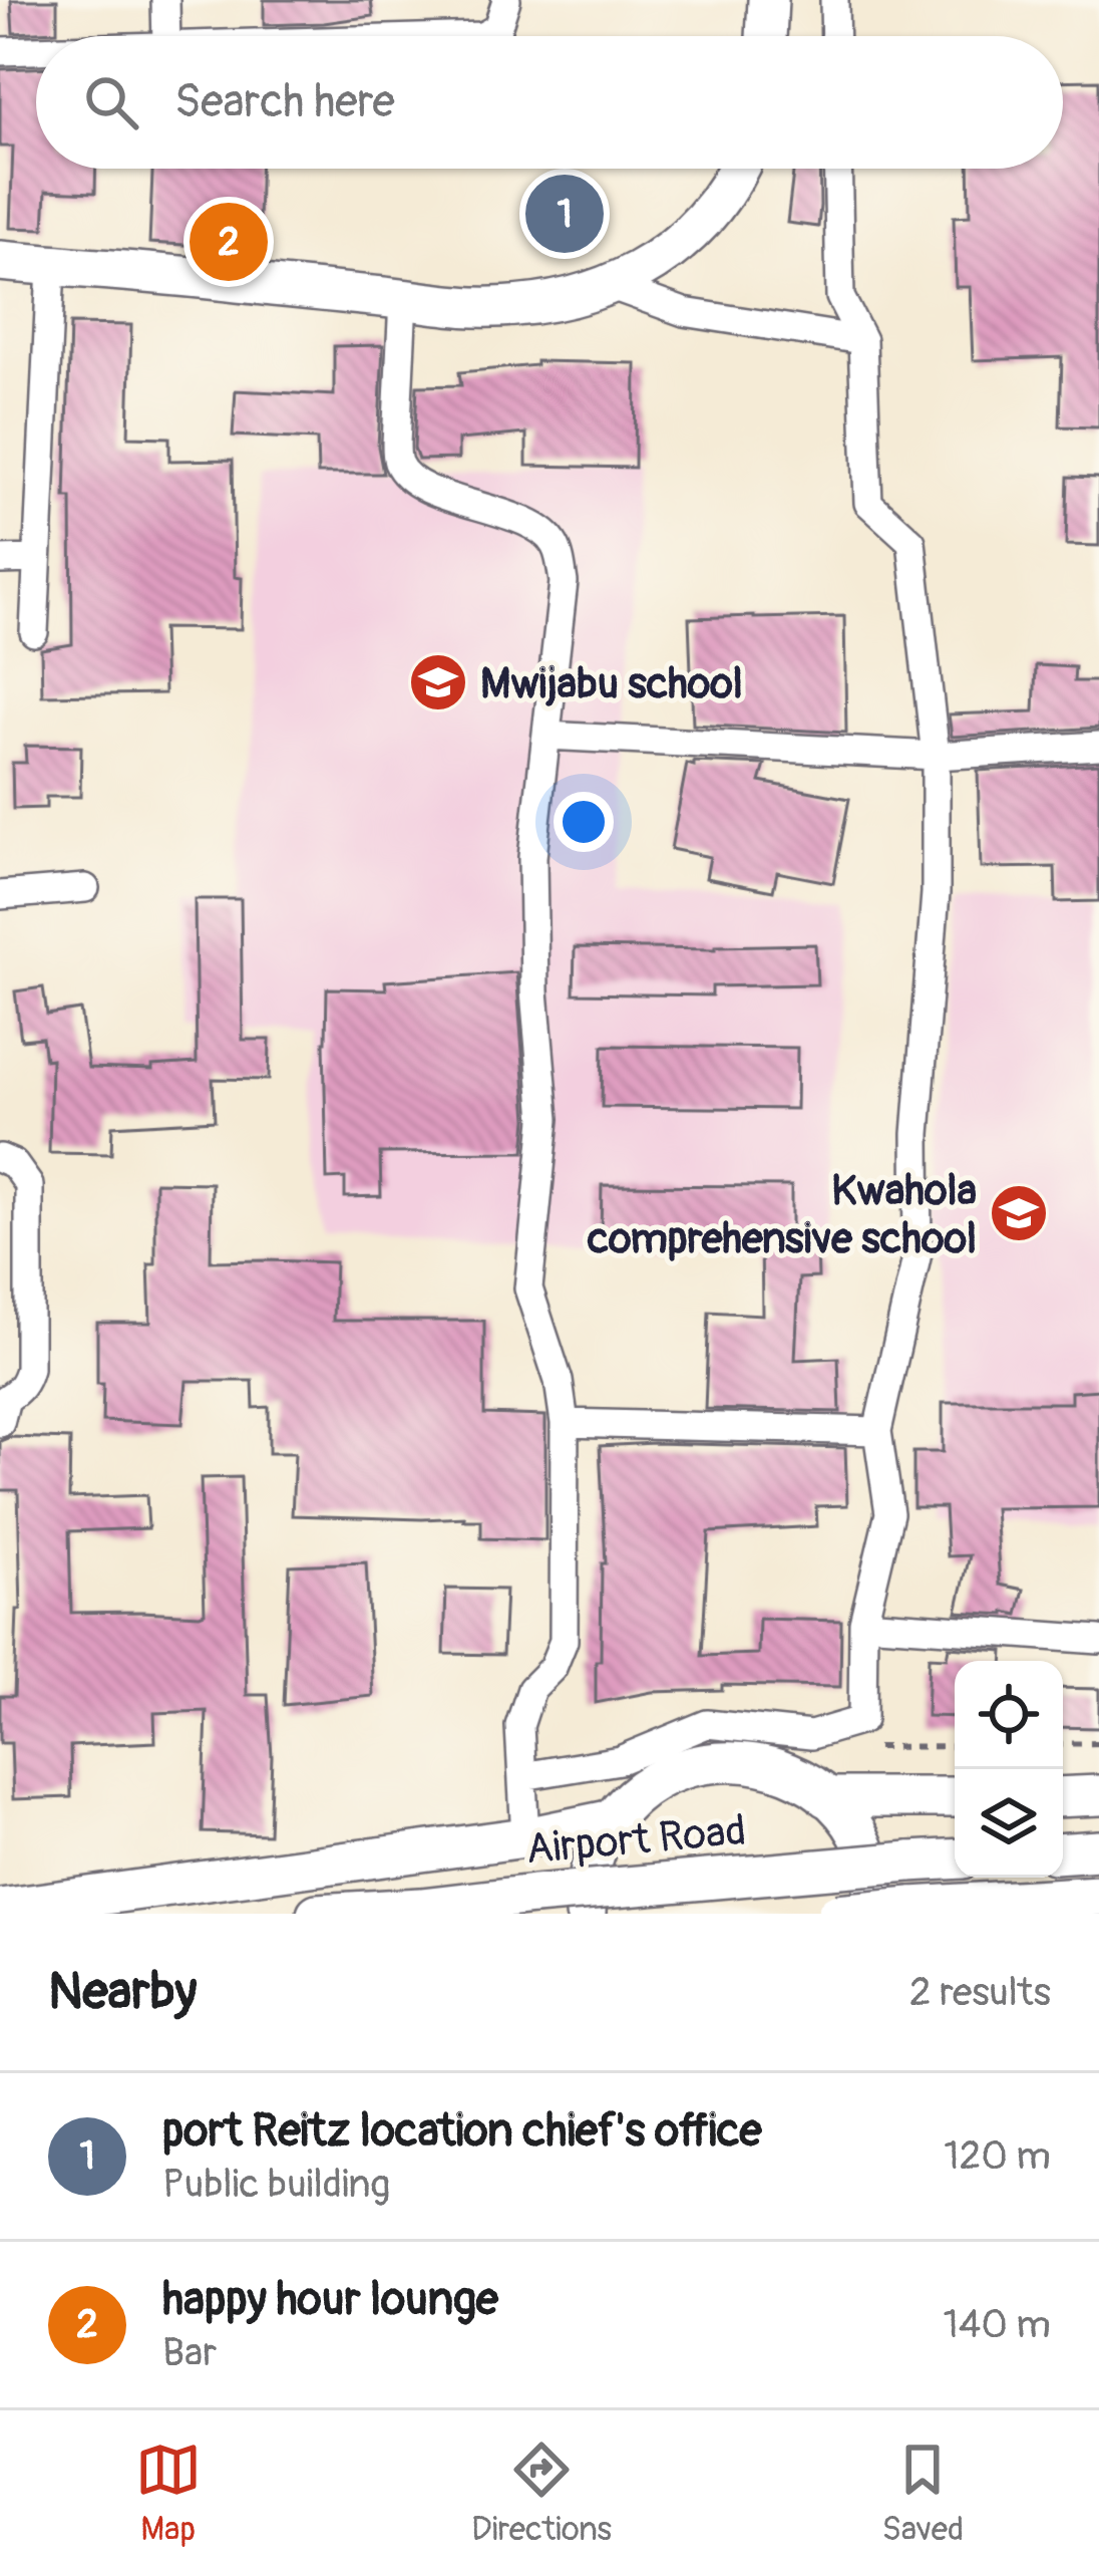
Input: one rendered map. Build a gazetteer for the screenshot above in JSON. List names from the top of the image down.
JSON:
{
  "streets": {
    "main road": ["Airport Road"]
  },
  "places": {
    "school or university": ["Mwijabu school", "Kwahola comprehensive school"]
  },
  "page": {
    "search": "Search here",
    "pins": ["1", "2"],
    "heading": ["Nearby", "2 results"],
    "list": [
      {
        "mark": "1",
        "name": "port Reitz location chief's office",
        "note": "Public building",
        "value": "120 m"
      },
      {
        "mark": "2",
        "name": "happy hour lounge",
        "note": "Bar",
        "value": "140 m"
      }
    ],
    "nav": ["Map", "Directions", "Saved"]
  }
}
